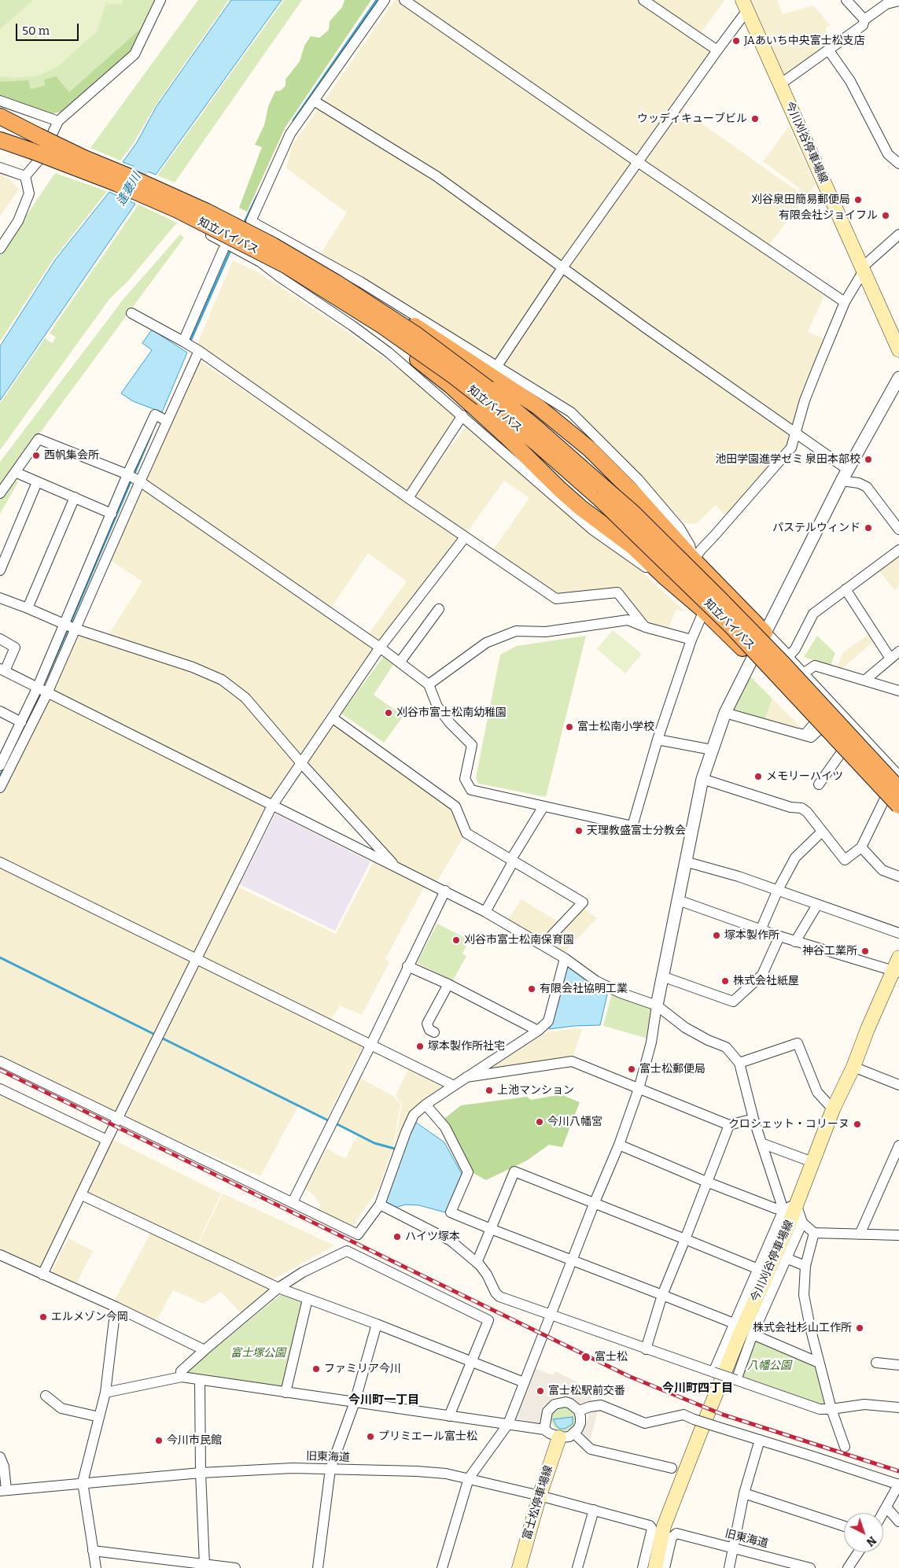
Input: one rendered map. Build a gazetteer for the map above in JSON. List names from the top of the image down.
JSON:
{
  "streets": {
    "highway": ["知立バイパス"],
    "main road": ["今川刈谷停車場線", "富士松停車場線"],
    "street": ["旧東海道"]
  },
  "crossings": [
    ["旧東海道", "富士松停車場線"]
  ],
  "districts": ["今川町四丁目", "今川町一丁目"],
  "water": ["逢妻川"],
  "parks": ["富士塚公園", "八幡公園"],
  "places": [
    "JAあいち中央富士松支店",
    "ウッディキューブビル",
    "刈谷泉田簡易郵便局",
    "有限会社ジョイフル",
    "西帆集会所",
    "池田学園進学ゼミ 泉田本部校",
    "パステルウィンド",
    "刈谷市富士松南幼稚園",
    "富士松南小学校",
    "メモリーハイツ",
    "天理教盛富士分教会",
    "塚本製作所",
    "刈谷市富士松南保育園",
    "神谷工業所",
    "株式会社紙屋",
    "有限会社協明工業",
    "塚本製作所社宅",
    "富士松郵便局",
    "上池マンション",
    "今川八幡宮",
    "クロシェット・コリーヌ",
    "ハイツ塚本",
    "エルメゾン今岡",
    "株式会社杉山工作所",
    "富士松",
    "ファミリア今川",
    "富士松駅前交番",
    "プリミエール富士松",
    "今川市民館"
  ],
  "scale_bar": "50 m",
  "north": "bottom right"
}
